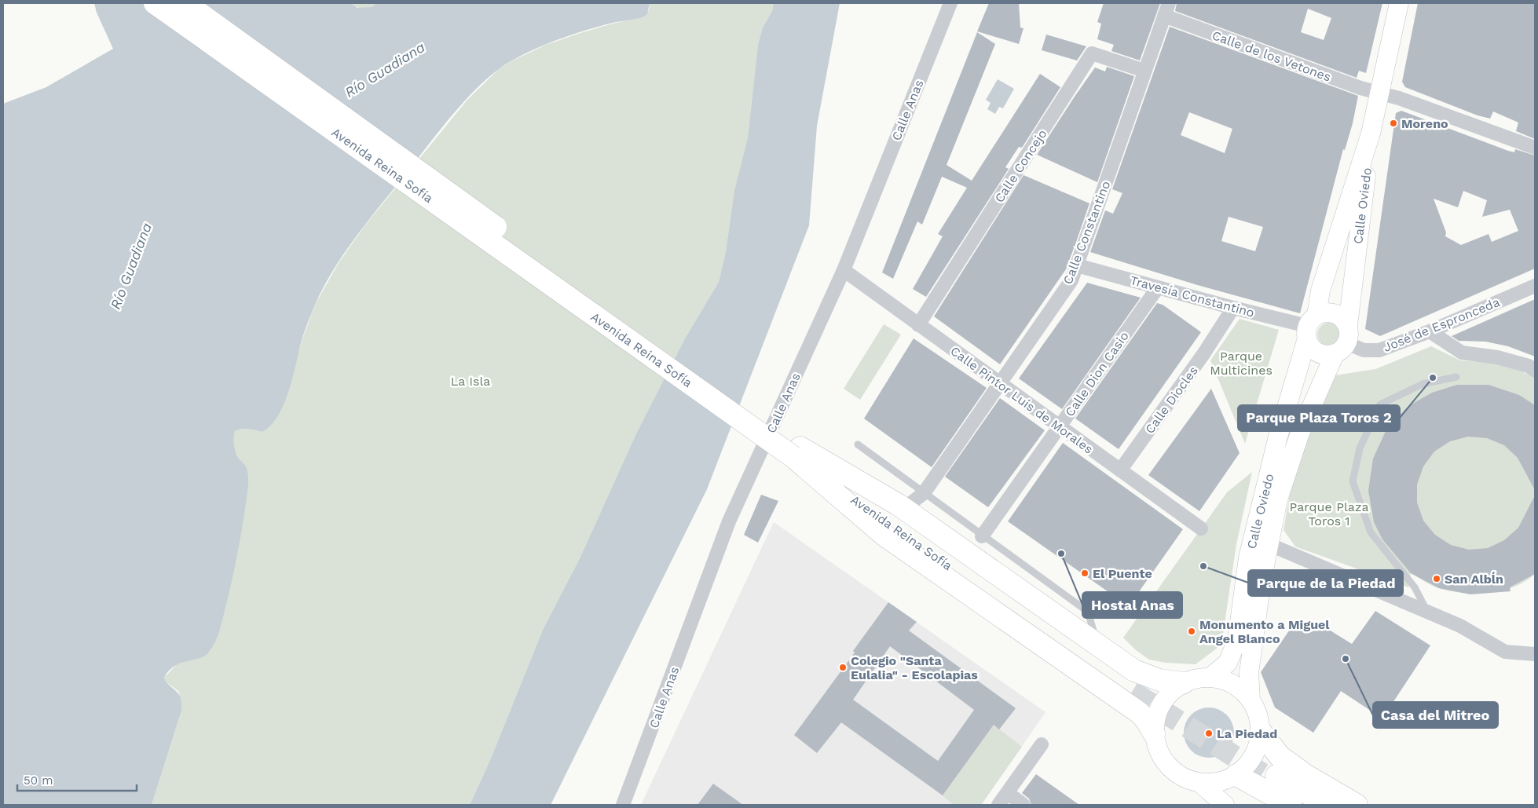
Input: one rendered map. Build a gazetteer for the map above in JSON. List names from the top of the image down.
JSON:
{
  "streets": {
    "highway": ["Avenida Reina Sofía"],
    "main road": ["Calle Oviedo"],
    "street": [
      "Calle de los Vetones",
      "Calle Anas",
      "Calle Concejo",
      "Calle Constantino",
      "Travesía Constantino",
      "José de Espronceda",
      "Calle Dion Casio",
      "Calle Pintor Luis de Morales",
      "Calle Diocles"
    ]
  },
  "crossings": [
    ["Calle de los Vetones", "Calle Oviedo"],
    ["Calle de los Vetones", "Calle Constantino"],
    ["Calle Anas", "Calle Pintor Luis de Morales"],
    ["Calle Concejo", "Calle Constantino"],
    ["Calle Concejo", "Calle Pintor Luis de Morales"],
    ["Calle Oviedo", "Travesía Constantino"],
    ["Calle Oviedo", "José de Espronceda"],
    ["Calle Constantino", "Travesía Constantino"],
    ["Calle Constantino", "Calle Pintor Luis de Morales"],
    ["Travesía Constantino", "José de Espronceda"],
    ["Travesía Constantino", "Calle Dion Casio"],
    ["Travesía Constantino", "Calle Diocles"],
    ["Calle Dion Casio", "Calle Pintor Luis de Morales"],
    ["Calle Pintor Luis de Morales", "Calle Diocles"]
  ],
  "water": ["Río Guadiana"],
  "parks": ["Parque Multicines", "La Isla", "Parque Plaza Toros 1"],
  "places": [
    "Moreno",
    "Parque Plaza Toros 2",
    "Hostal Anas",
    "Parque de la Piedad",
    "El Puente",
    "San Albĺn",
    "Monumento a Miguel Angel Blanco",
    "Casa del Mitreo",
    "Colegio \"Santa Eulalia\" - Escolapias",
    "La Piedad"
  ],
  "scale_bar": "50 m"
}
